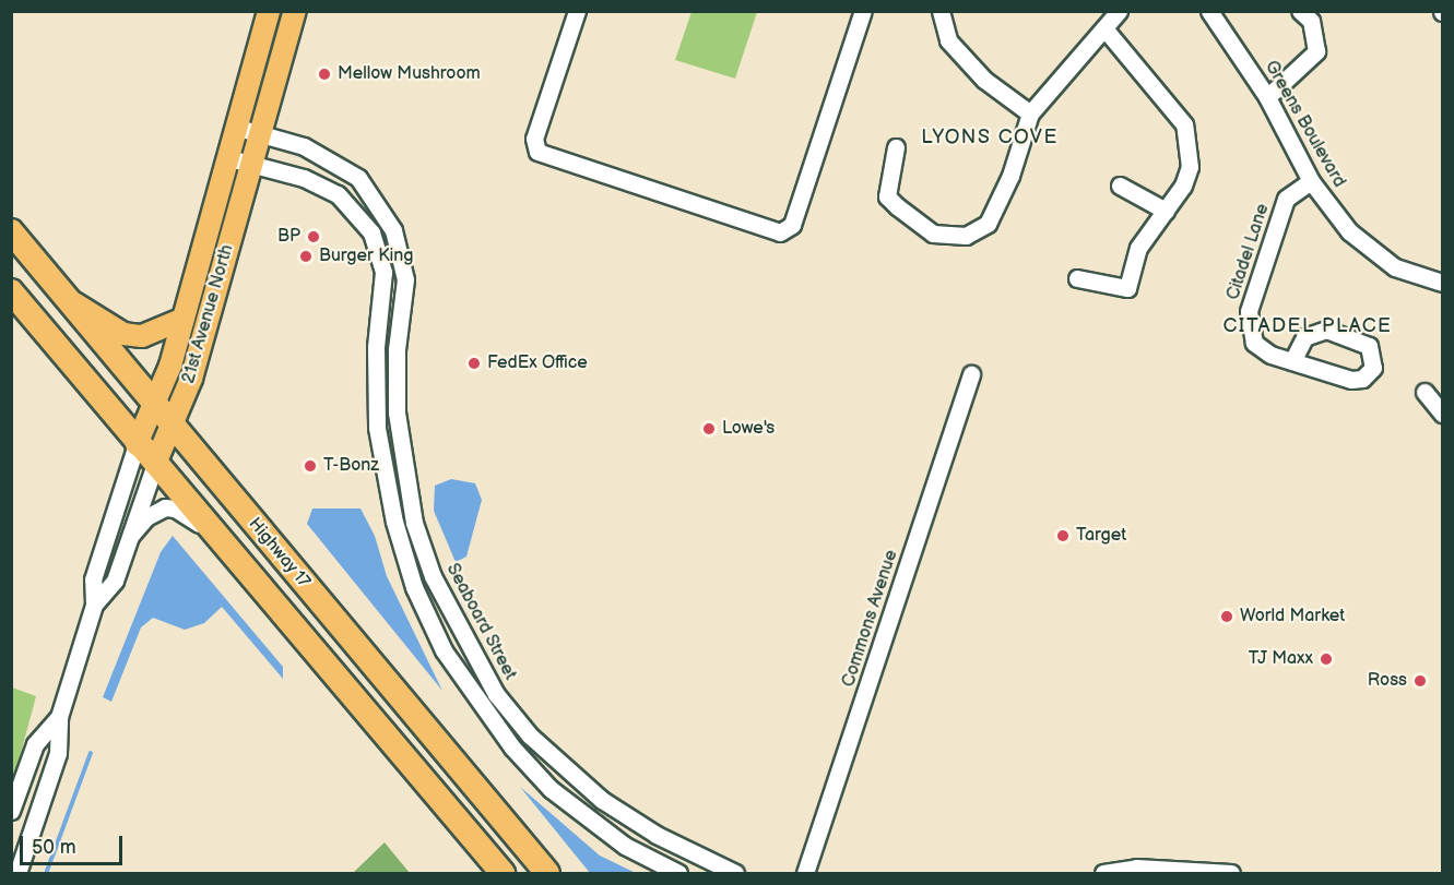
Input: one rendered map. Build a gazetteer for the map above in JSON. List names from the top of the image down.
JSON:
{
  "streets": {
    "highway": ["Highway 17"],
    "main road": ["21st Avenue North"],
    "street": [
      "Greens Boulevard",
      "Citadel Lane",
      "Commons Avenue",
      "Seaboard Street"
    ]
  },
  "crossings": [
    ["Greens Boulevard", "Citadel Lane"],
    ["21st Avenue North", "Highway 17"],
    ["21st Avenue North", "Seaboard Street"]
  ],
  "districts": ["LYONS COVE", "CITADEL PLACE"],
  "places": [
    "Mellow Mushroom",
    "BP",
    "Burger King",
    "FedEx Office",
    "Lowe's",
    "T-Bonz",
    "Target",
    "World Market",
    "TJ Maxx",
    "Ross"
  ],
  "scale_bar": "50 m"
}
